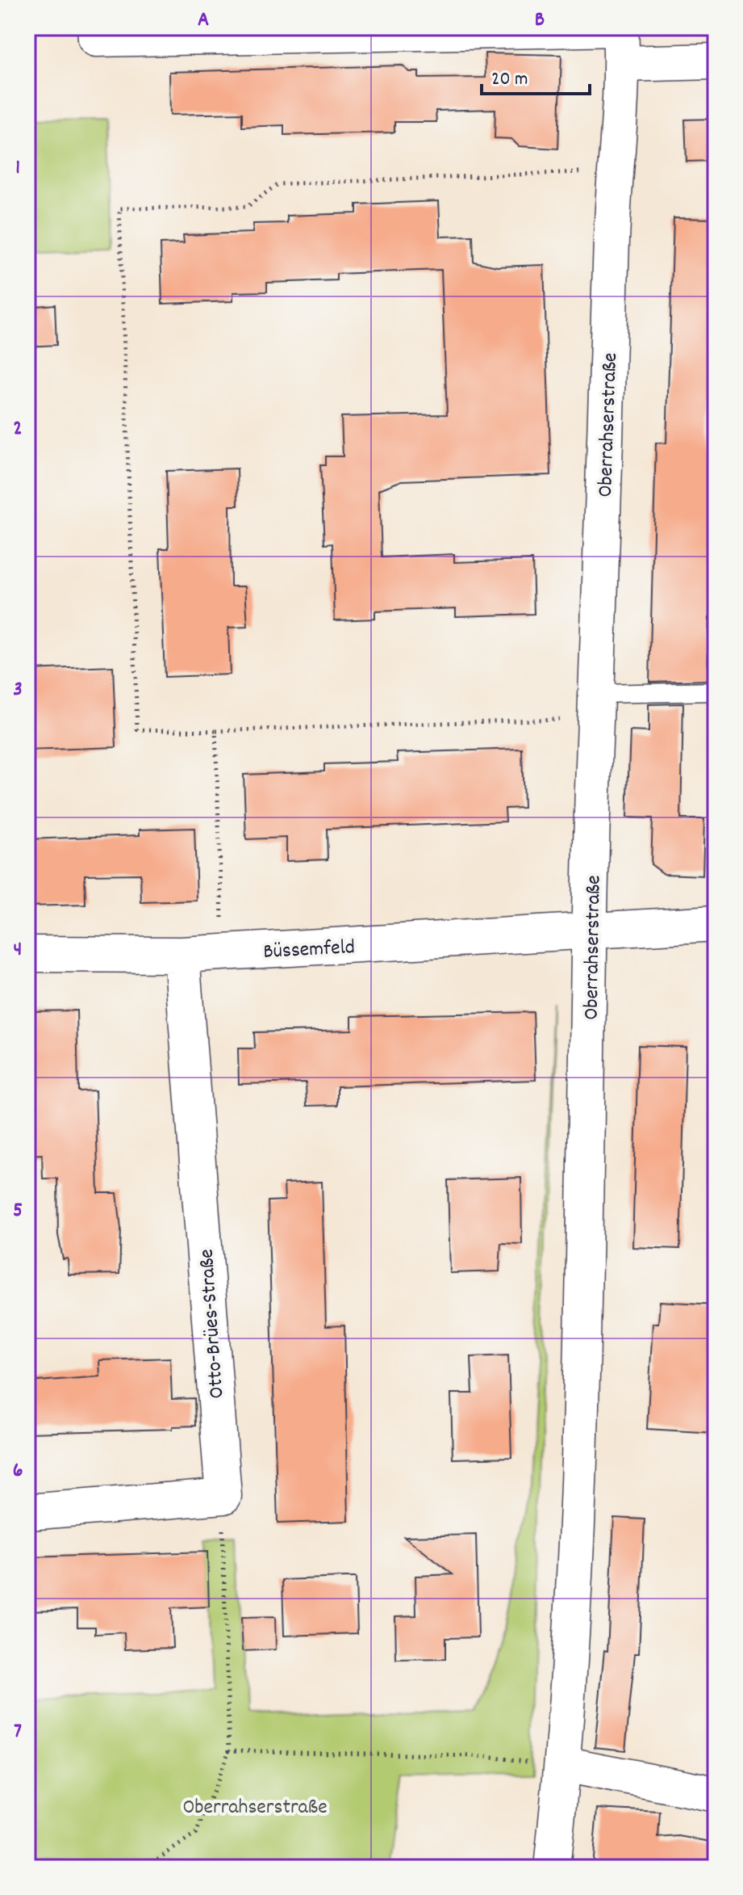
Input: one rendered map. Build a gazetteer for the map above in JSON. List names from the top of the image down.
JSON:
{
  "streets": {
    "street": ["Oberrahserstraße", "Büssemfeld", "Otto-Brües-Straße"]
  },
  "crossings": [
    ["Oberrahserstraße", "Büssemfeld"],
    ["Büssemfeld", "Otto-Brües-Straße"]
  ],
  "parks": ["Oberrahserstraße"],
  "scale_bar": "20 m",
  "grid": {
    "columns": ["A", "B"],
    "rows": [
      "1",
      "2",
      "3",
      "4",
      "5",
      "6",
      "7"
    ]
  }
}
